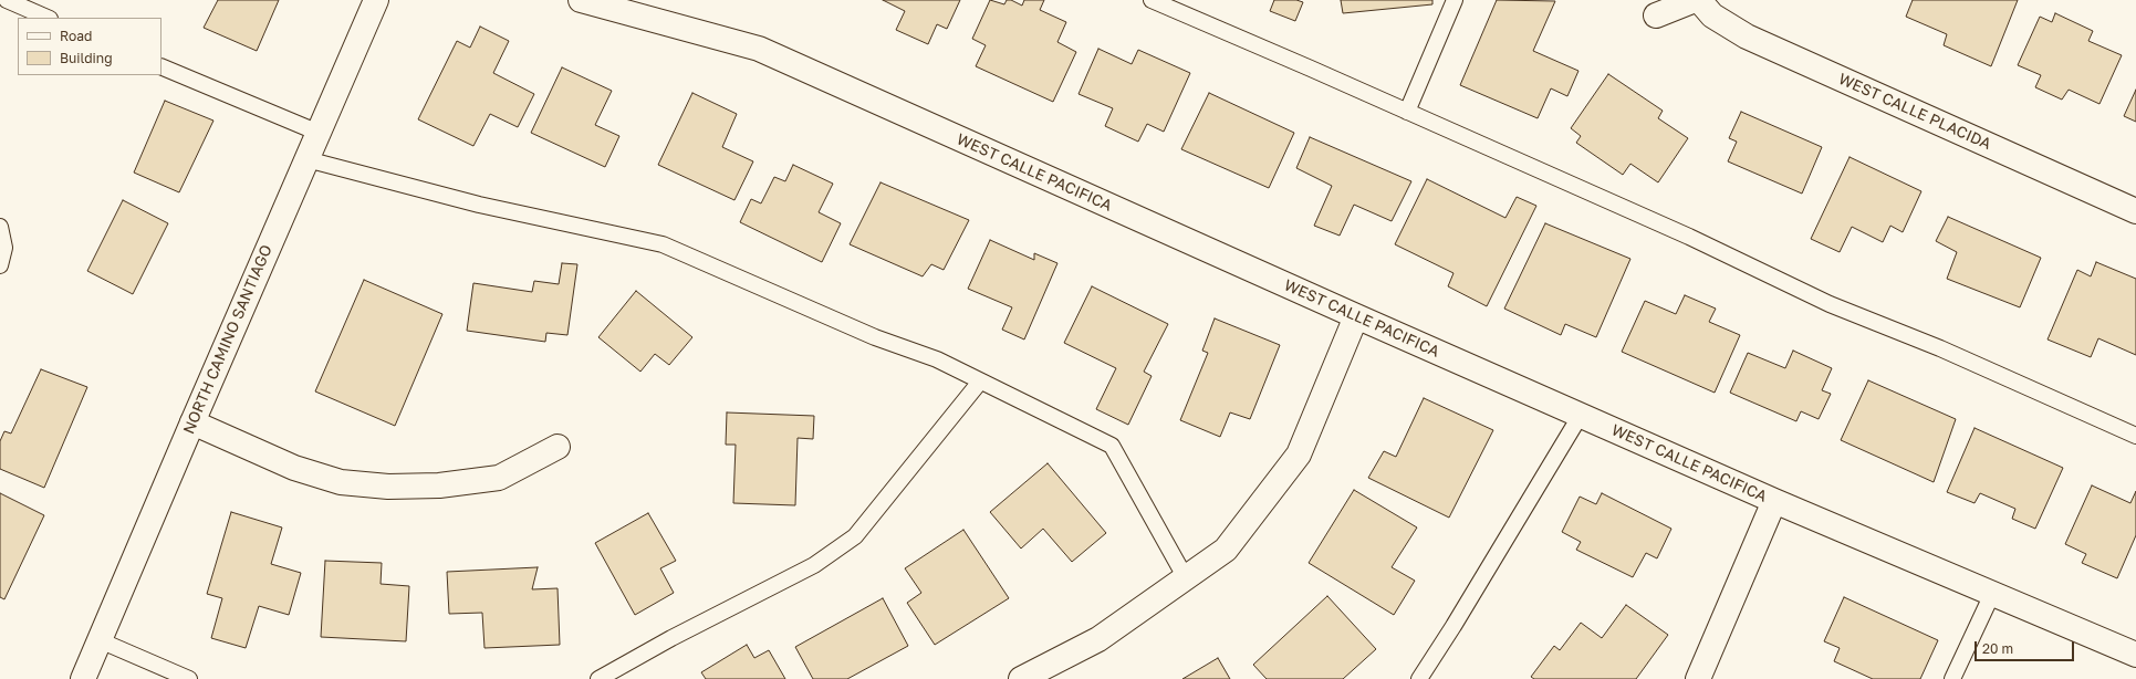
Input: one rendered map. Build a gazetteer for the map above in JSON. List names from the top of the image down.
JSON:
{
  "streets": {
    "street": ["WEST CALLE PLACIDA", "WEST CALLE PACIFICA", "NORTH CAMINO SANTIAGO"]
  },
  "legend": ["Road", "Building"],
  "scale_bar": "20 m"
}
